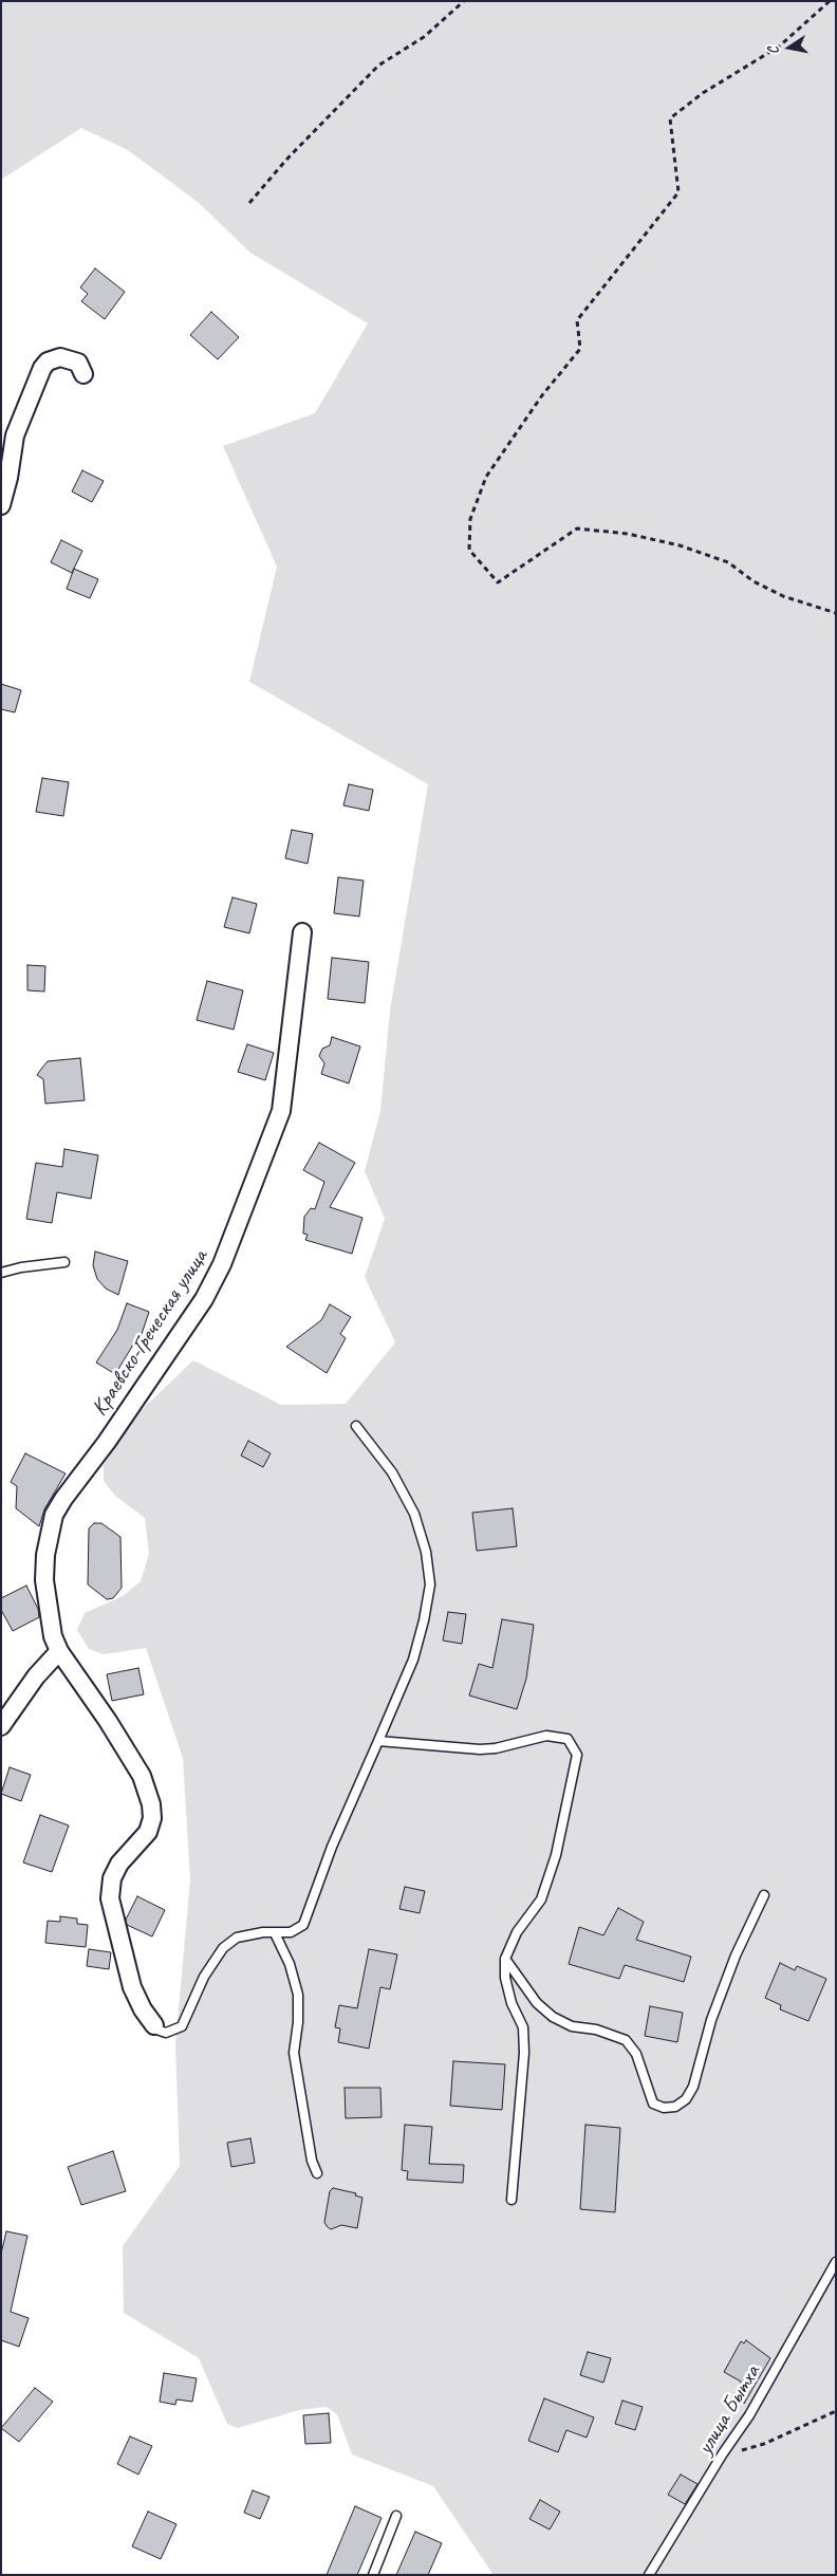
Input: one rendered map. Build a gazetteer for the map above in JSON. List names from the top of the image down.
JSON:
{
  "streets": {
    "street": ["Краевско-Греческая улица"],
    "lane": ["улица Бытха"]
  },
  "north": "left"
}
